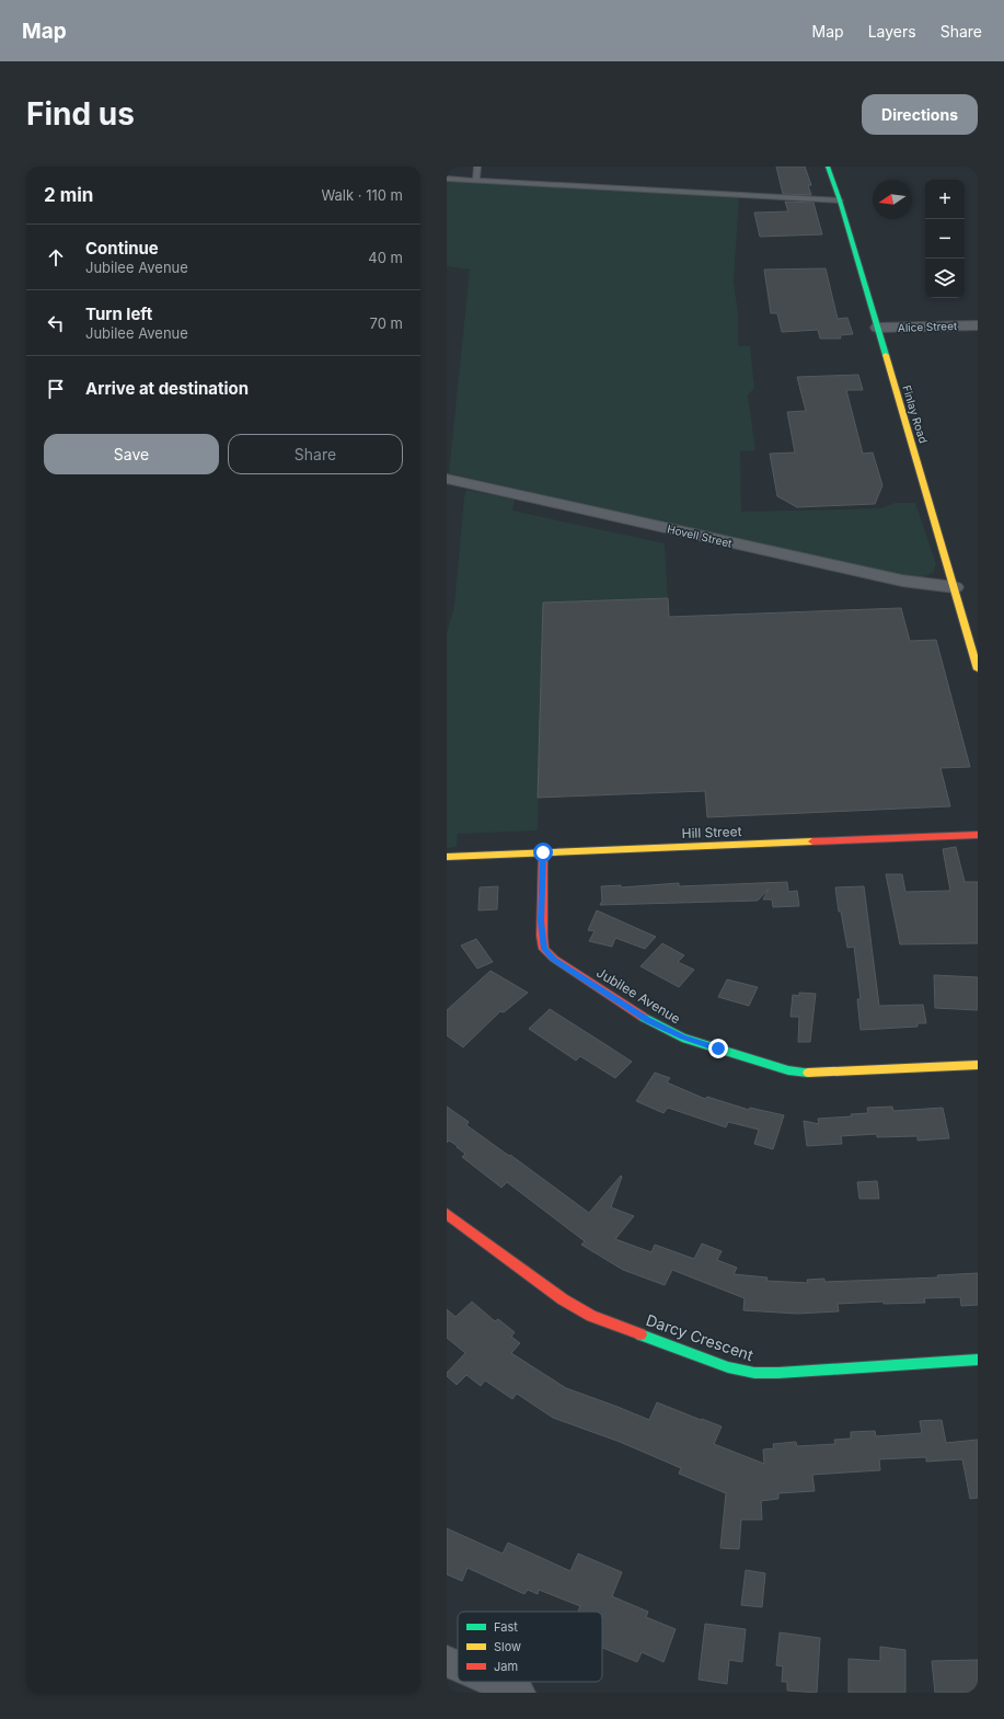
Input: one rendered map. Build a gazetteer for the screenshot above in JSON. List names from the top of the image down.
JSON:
{
  "streets": {
    "street": [
      "Alice Street",
      "Finlay Road",
      "Hovell Street",
      "Hill Street",
      "Jubilee Avenue",
      "Darcy Crescent"
    ]
  },
  "crossings": [
    ["Alice Street", "Finlay Road"],
    ["Finlay Road", "Hovell Street"],
    ["Hill Street", "Jubilee Avenue"]
  ],
  "legend": ["Fast", "Slow", "Jam"],
  "north": "left",
  "page": {
    "header": "Map",
    "nav": ["Map", "Layers", "Share"],
    "buttons": [
      "Directions",
      ["Save", "Share"]
    ],
    "title": "Find us",
    "heading": ["2 min", "Walk · 110 m"],
    "map_buttons": ["+", "−"],
    "list": [
      ["Continue", "Jubilee Avenue", "40 m"],
      ["Turn left", "Jubilee Avenue", "70 m"],
      "Arrive at destination"
    ]
  }
}
